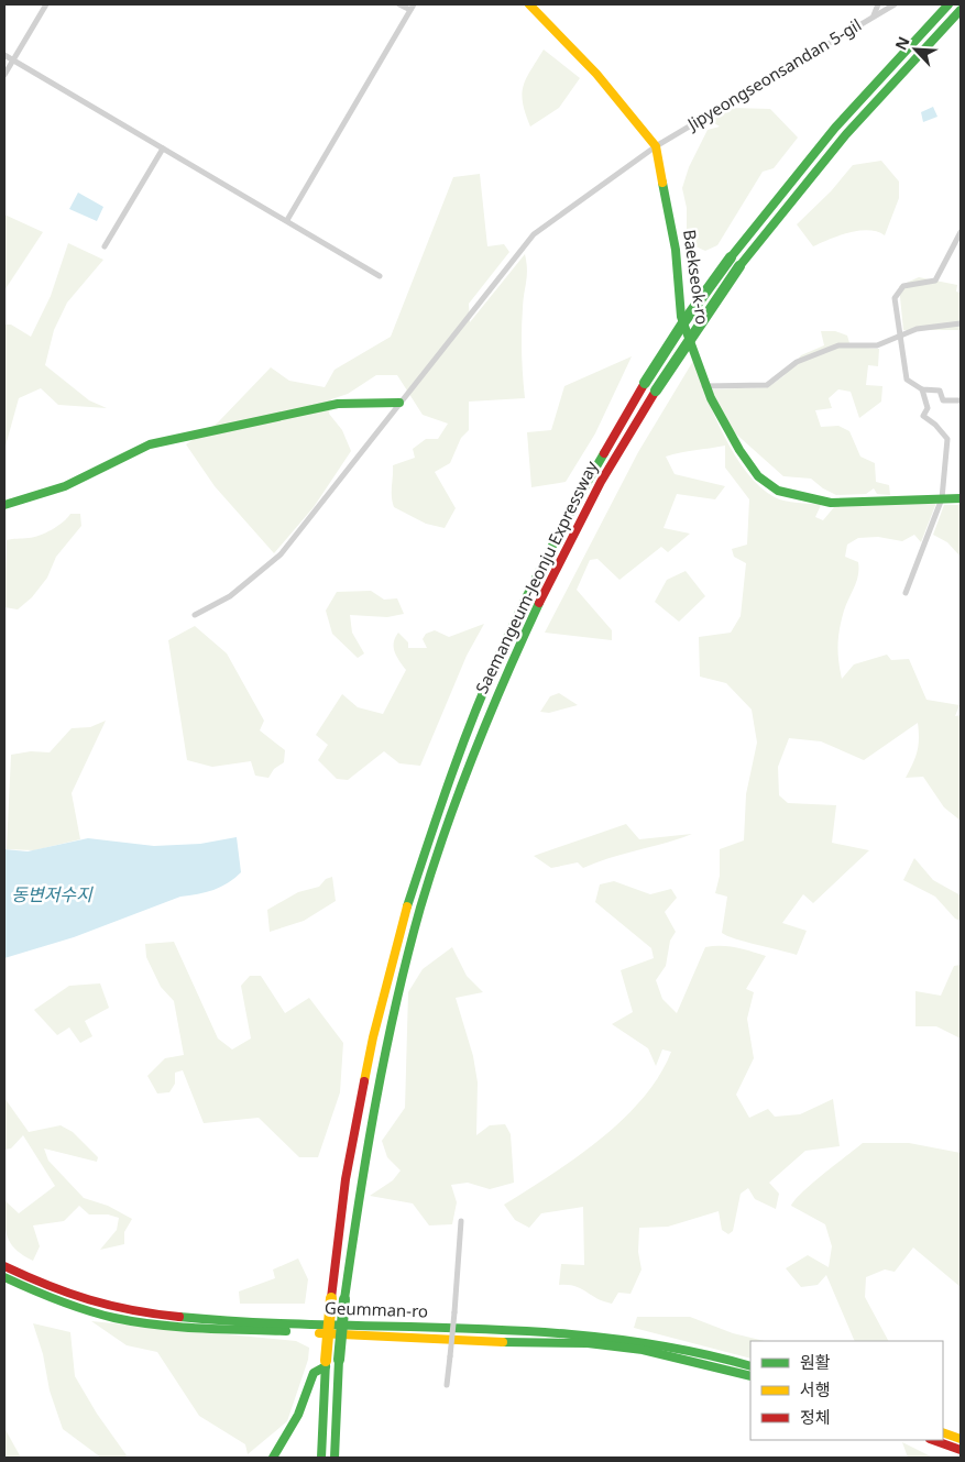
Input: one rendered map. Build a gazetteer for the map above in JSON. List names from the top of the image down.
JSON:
{
  "streets": {
    "main road": ["Baekseok-ro", "Saemangeum-Jeonju Expressway", "Geumman-ro"],
    "street": ["Jipyeongseonsandan 5-gil"]
  },
  "crossings": [
    ["Jipyeongseonsandan 5-gil", "Baekseok-ro"]
  ],
  "water": ["동변저수지"],
  "legend": ["원활", "서행", "정체"],
  "north": "top left"
}
